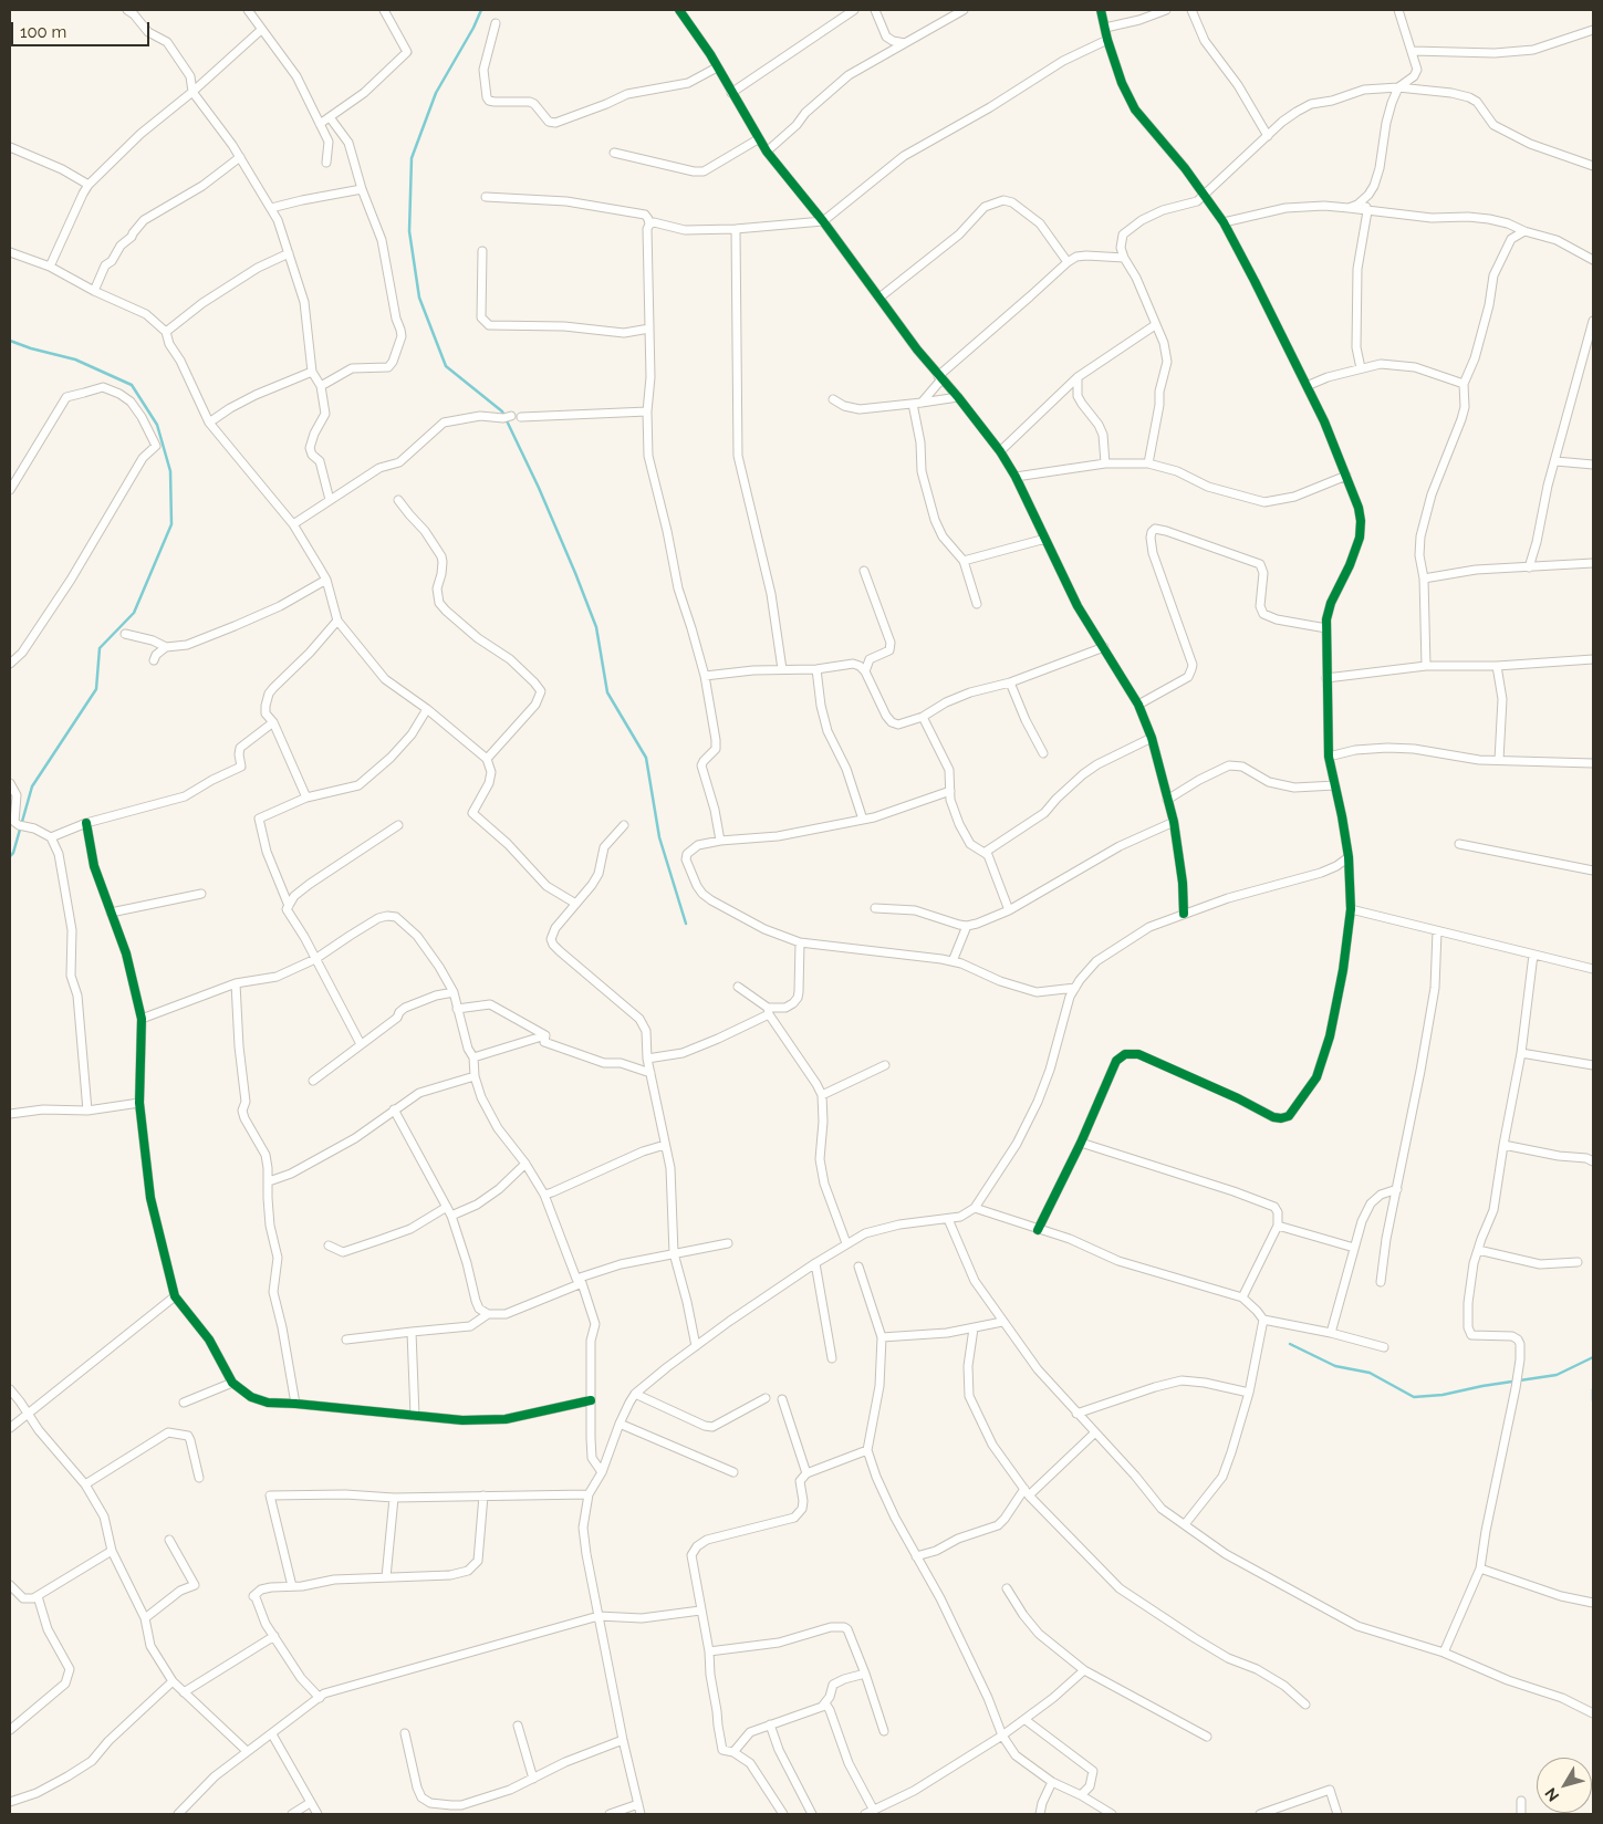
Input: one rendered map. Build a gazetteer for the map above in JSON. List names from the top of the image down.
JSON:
{
  "scale_bar": "100 m",
  "north": "bottom left"
}
